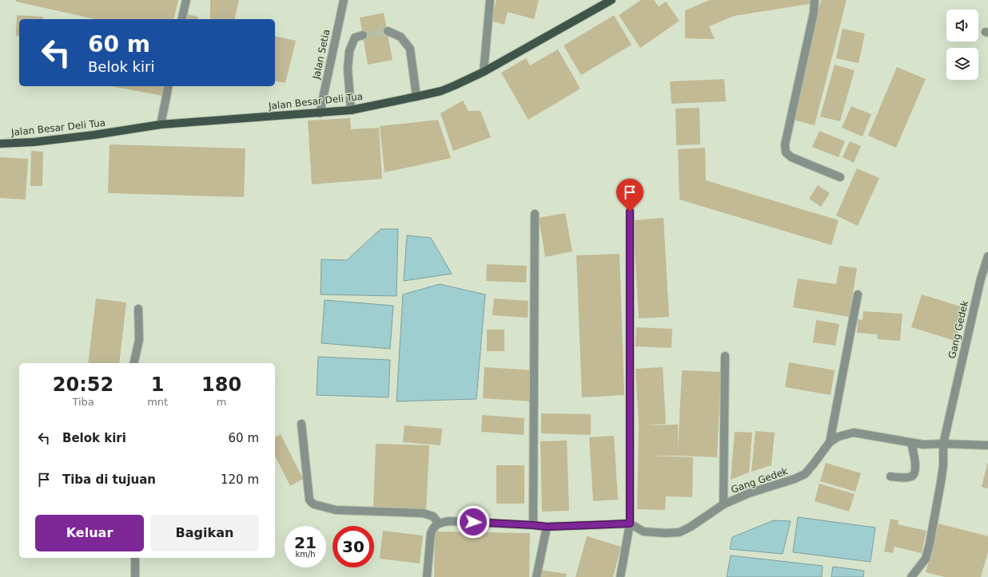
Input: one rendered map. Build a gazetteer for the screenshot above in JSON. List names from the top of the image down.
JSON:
{
  "streets": {
    "main road": ["Jalan Besar Deli Tua"],
    "street": ["Jalan Setia", "Gang Gedek"]
  },
  "crossings": [
    ["Jalan Setia", "Jalan Besar Deli Tua"]
  ],
  "page": {
    "turn": ["60 m", "Belok kiri"],
    "eta": [
      "20:52",
      "Tiba",
      "1",
      "mnt",
      "180",
      "m"
    ],
    "list": [
      {
        "name": "Belok kiri",
        "value": "60 m"
      },
      {
        "name": "Tiba di tujuan",
        "value": "120 m"
      }
    ],
    "buttons": ["Keluar", "Bagikan"],
    "speed": "21 km/h",
    "limit": "30"
  }
}
